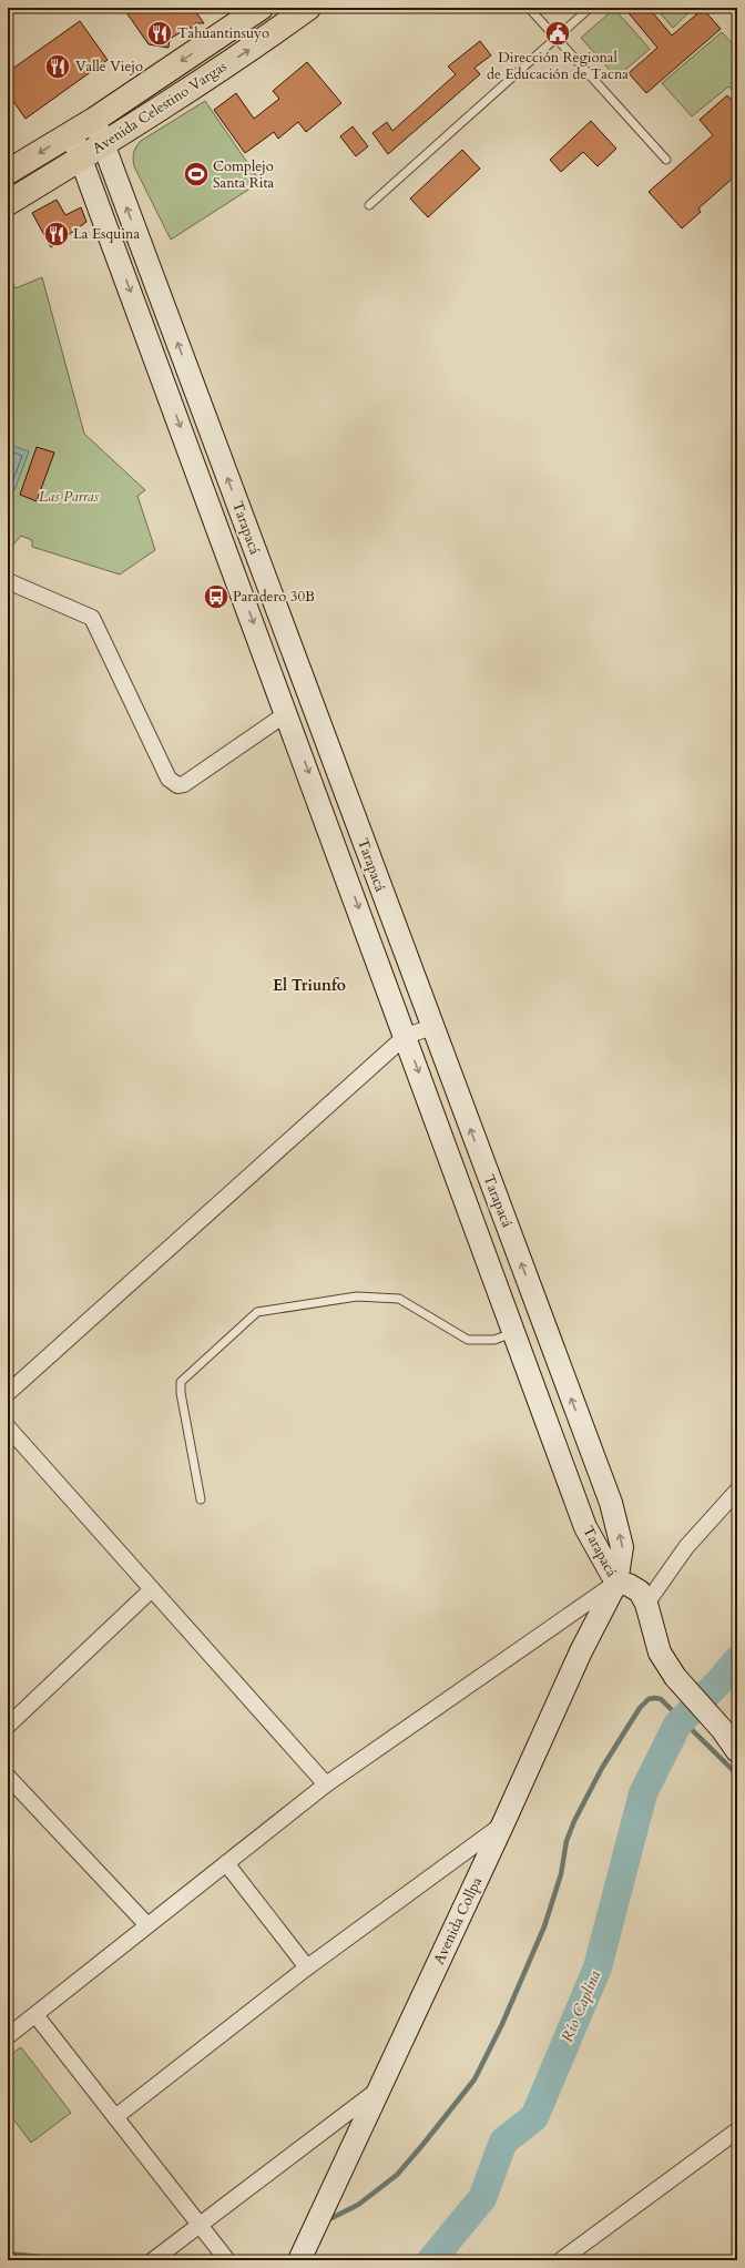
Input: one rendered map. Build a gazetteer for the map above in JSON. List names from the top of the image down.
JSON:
{
  "streets": {
    "highway": ["Avenida Celestino Vargas"],
    "main road": ["Tarapacá", "Avenida Collpa"]
  },
  "crossings": [
    ["Avenida Celestino Vargas", "Tarapacá"],
    ["Tarapacá", "Avenida Collpa"]
  ],
  "districts": ["El Triunfo"],
  "water": ["Río Caplina"],
  "parks": ["Las Parras"],
  "places": {
    "restaurant": ["Tahuantinsuyo", "Valle Viejo", "La Esquina"],
    "public building": ["Dirección Regional de Educación de Tacna"],
    "sports": ["Complejo Santa Rita"],
    "bus stop": ["Paradero 30B"]
  }
}
